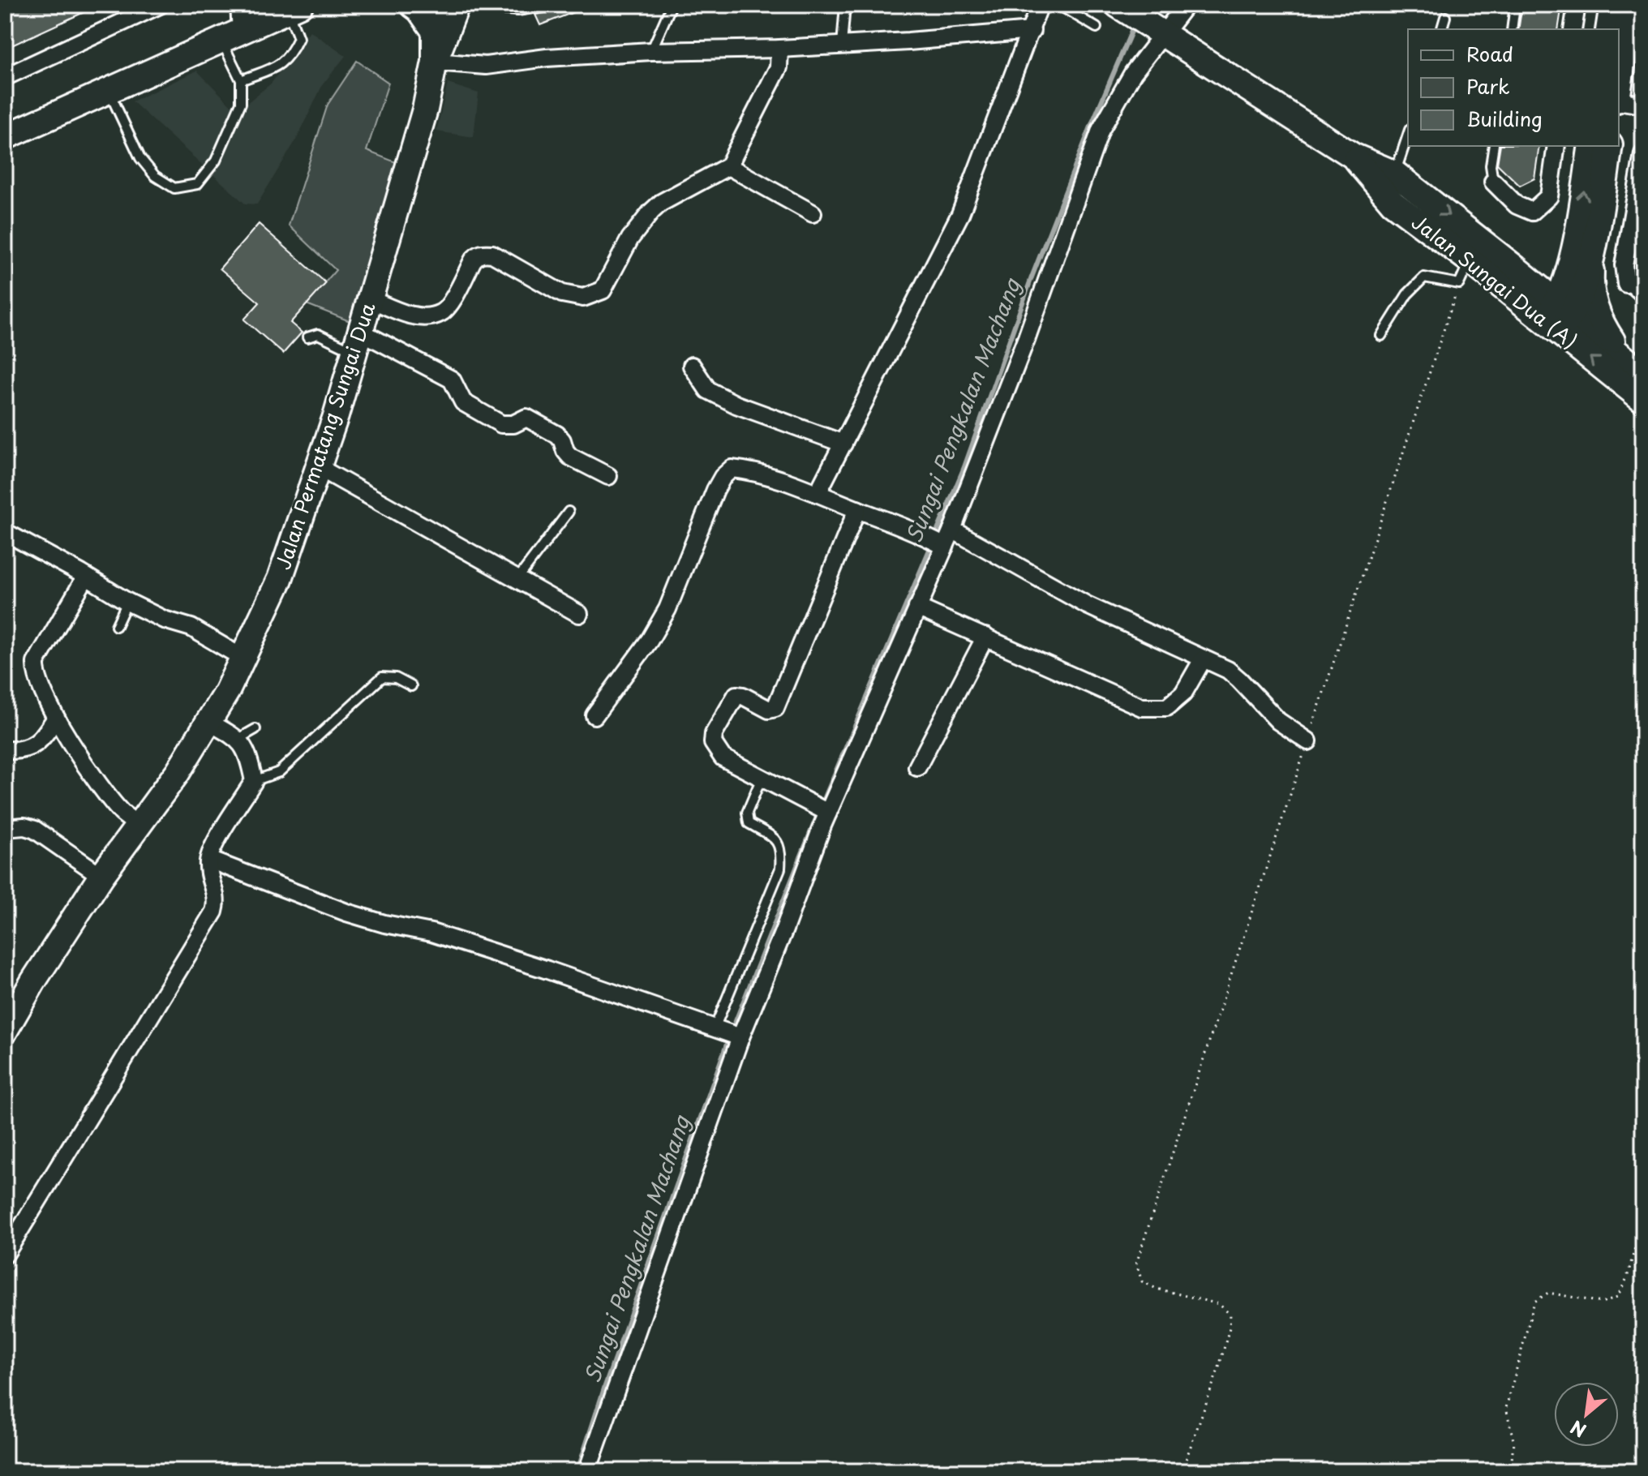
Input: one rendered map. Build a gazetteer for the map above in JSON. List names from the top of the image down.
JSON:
{
  "streets": {
    "main road": ["Jalan Sungai Dua (A)", "Jalan Permatang Sungai Dua"]
  },
  "water": ["Sungai Pengkalan Machang"],
  "legend": ["Road", "Park", "Building"],
  "north": "bottom left"
}
